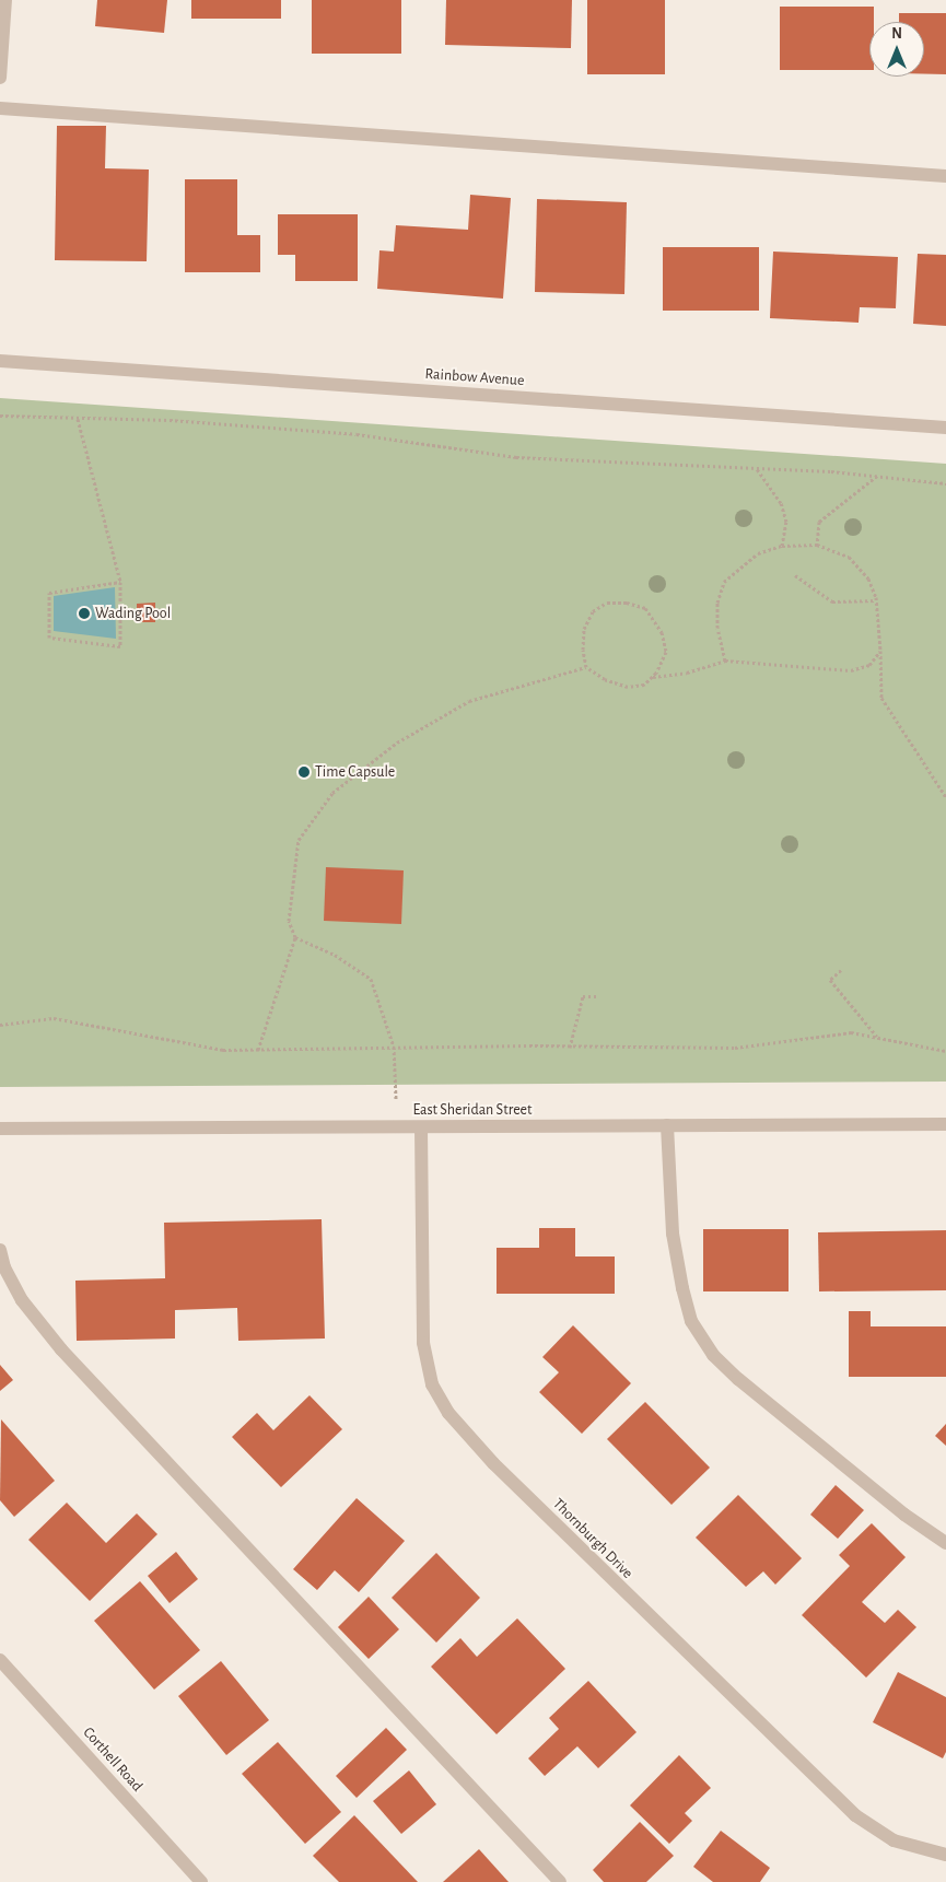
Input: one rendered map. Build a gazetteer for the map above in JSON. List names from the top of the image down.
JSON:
{
  "streets": {
    "street": [
      "Rainbow Avenue",
      "East Sheridan Street",
      "Thornburgh Drive",
      "Corthell Road"
    ]
  },
  "crossings": [
    ["East Sheridan Street", "Thornburgh Drive"]
  ],
  "places": ["Wading Pool", "Time Capsule"],
  "north": "top"
}
